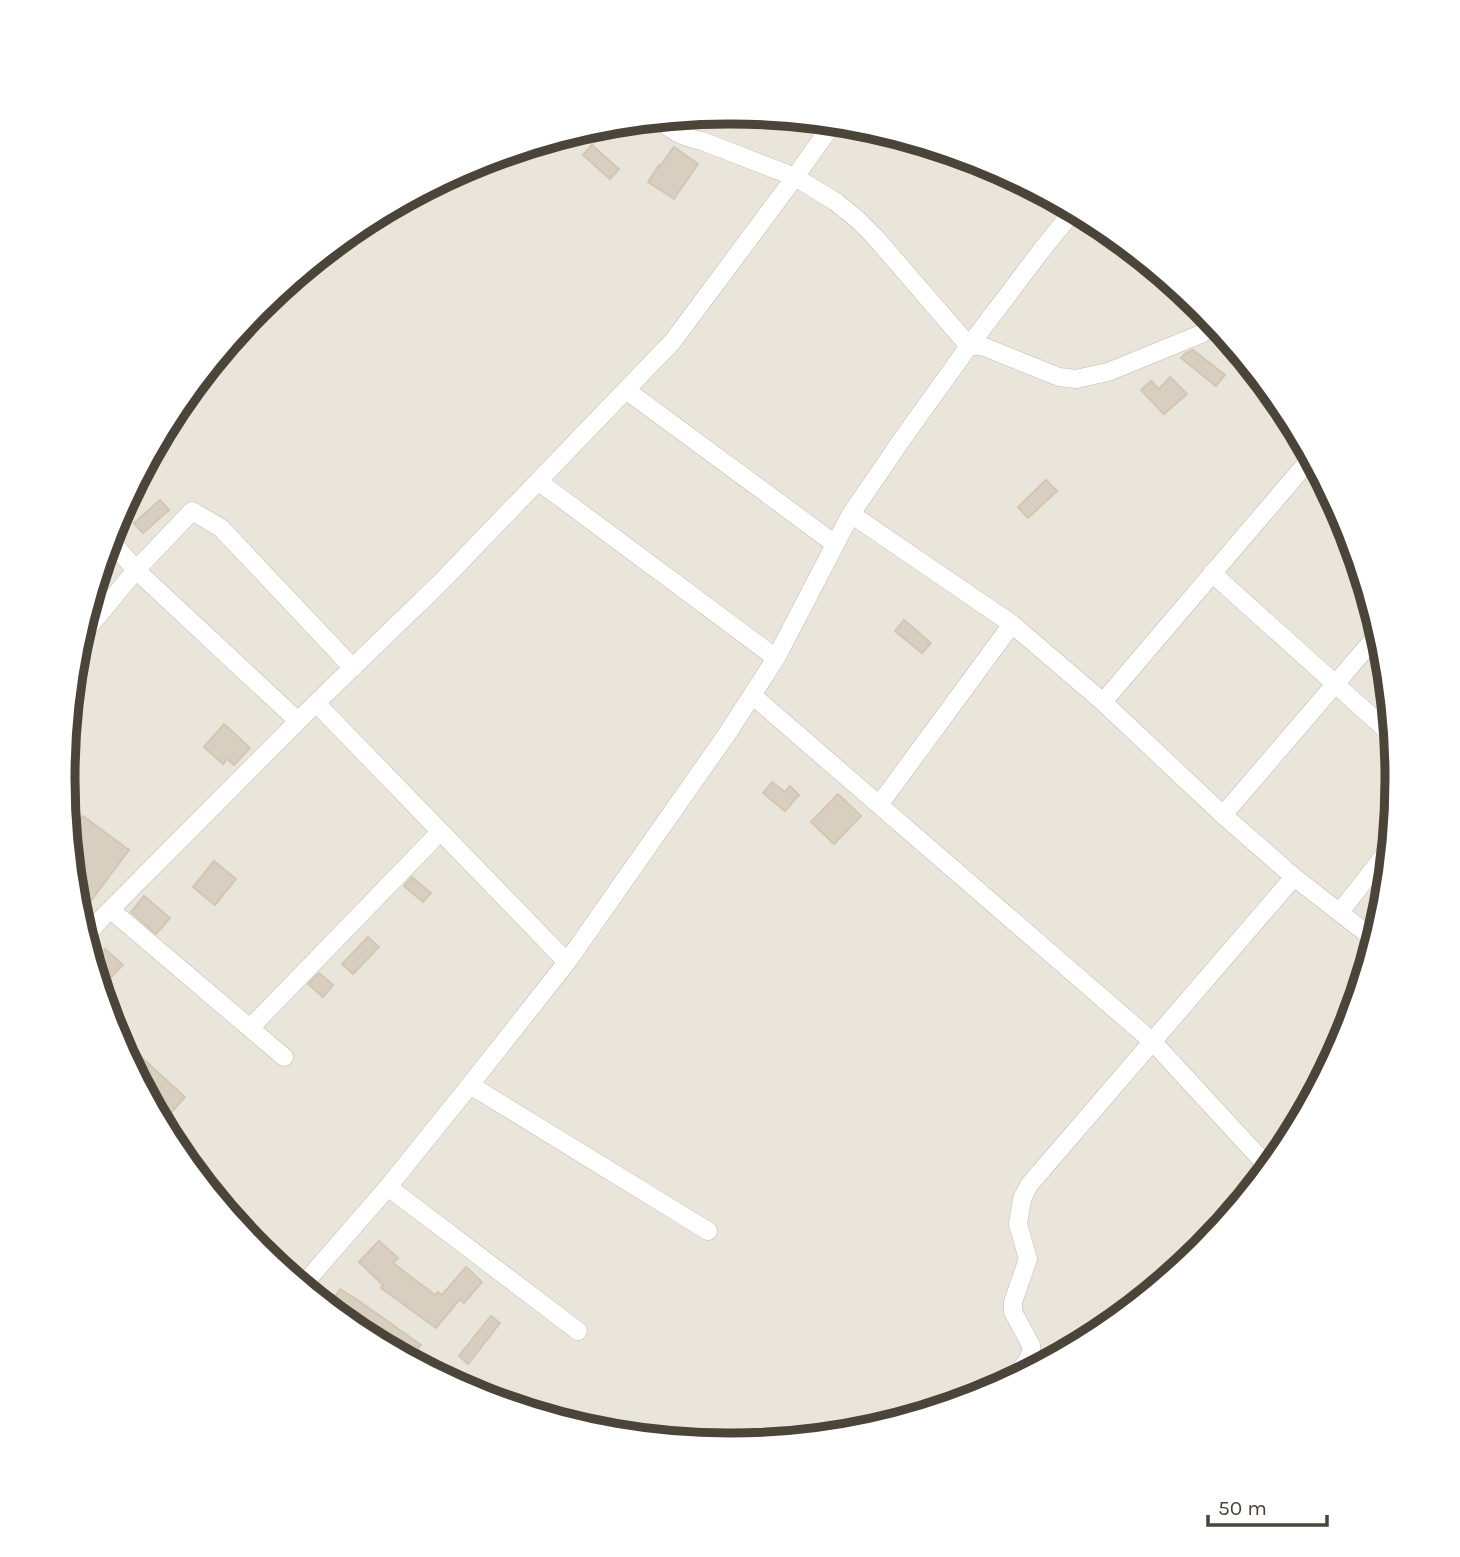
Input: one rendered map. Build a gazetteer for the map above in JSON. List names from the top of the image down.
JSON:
{
  "scale_bar": "50 m"
}
